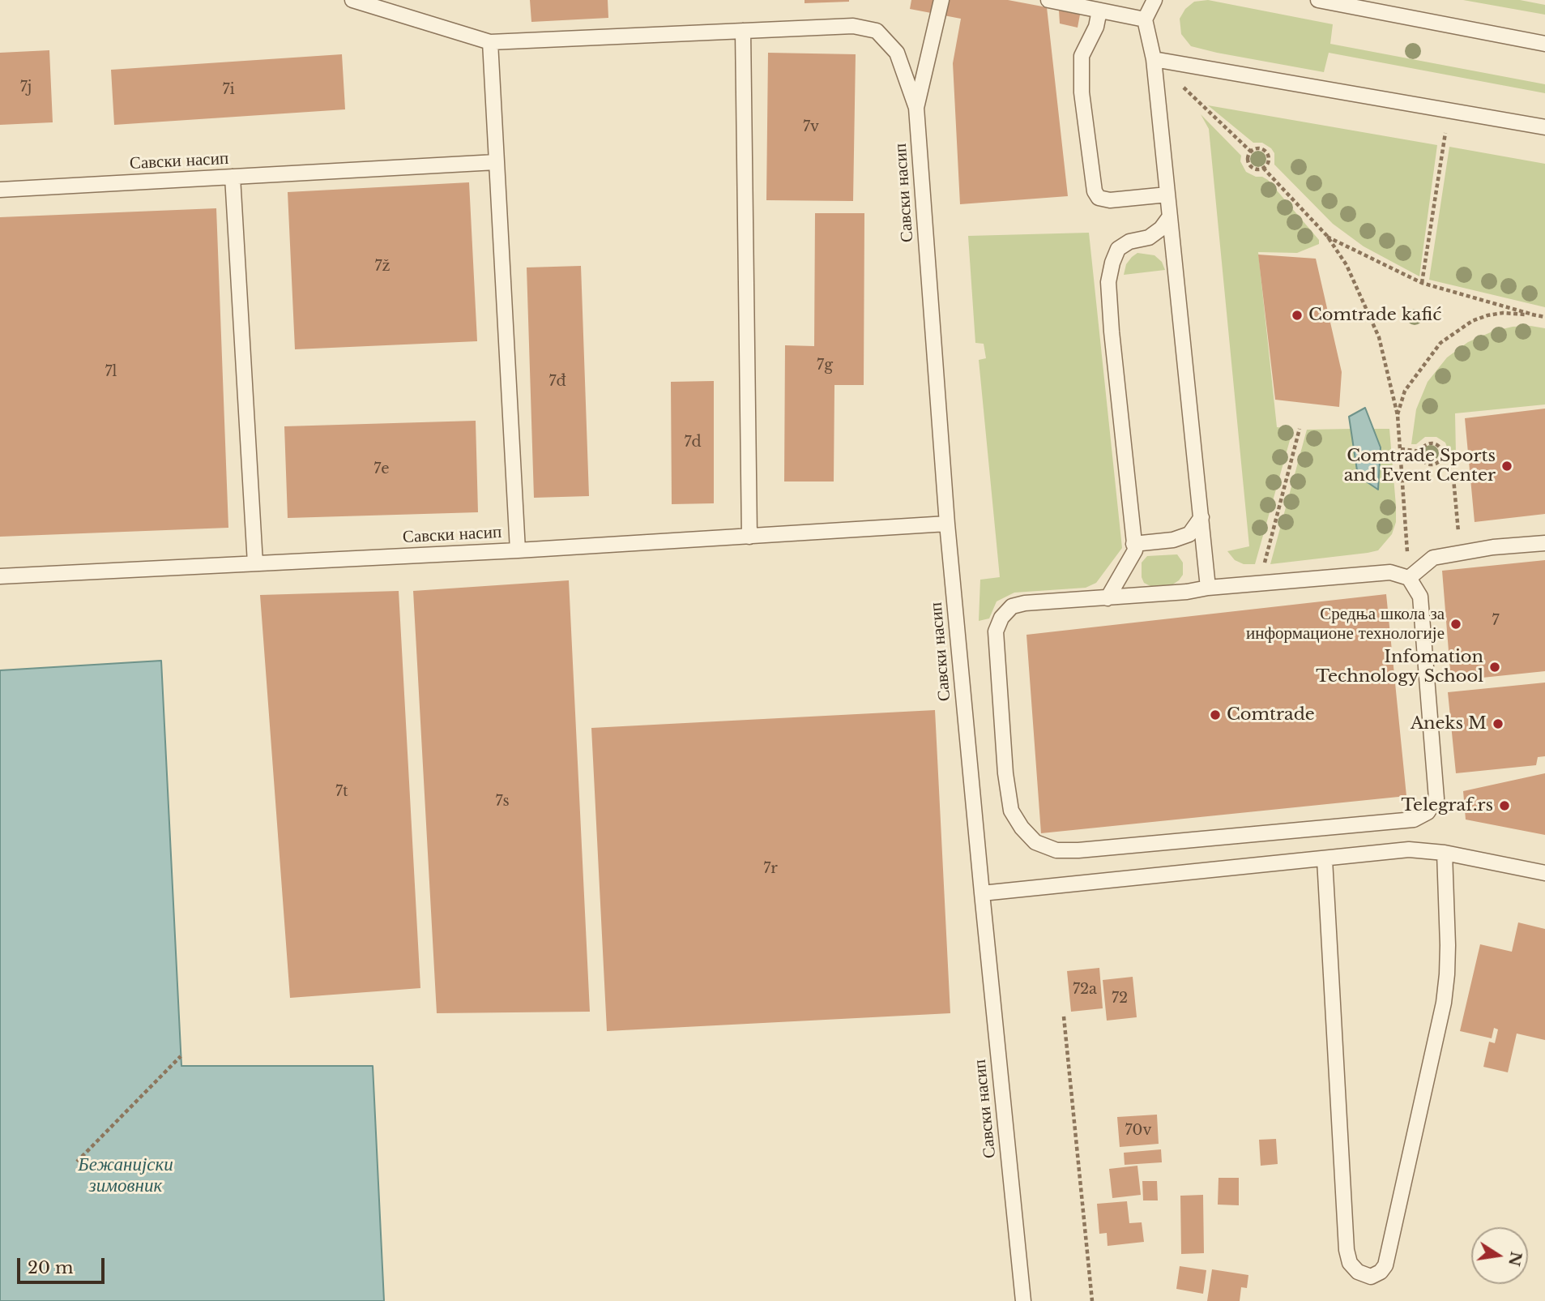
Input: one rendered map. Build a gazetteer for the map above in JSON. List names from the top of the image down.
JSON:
{
  "streets": {
    "lane": ["Савски насип"]
  },
  "water": ["Бежанијски зимовник"],
  "places": [
    "Comtrade kafić",
    "Comtrade Sports and Event Center",
    "Средња школа за информационе технологије",
    "Infomation Technology School",
    "Comtrade",
    "Aneks M",
    "Telegraf.rs"
  ],
  "house_numbers": [
    "7j",
    "7i",
    "7v",
    "7ž",
    "7g",
    "7l",
    "7đ",
    "7d",
    "7e",
    "7",
    "7t",
    "7s",
    "7r",
    "72a",
    "72",
    "70v"
  ],
  "scale_bar": "20 m",
  "north": "right"
}
